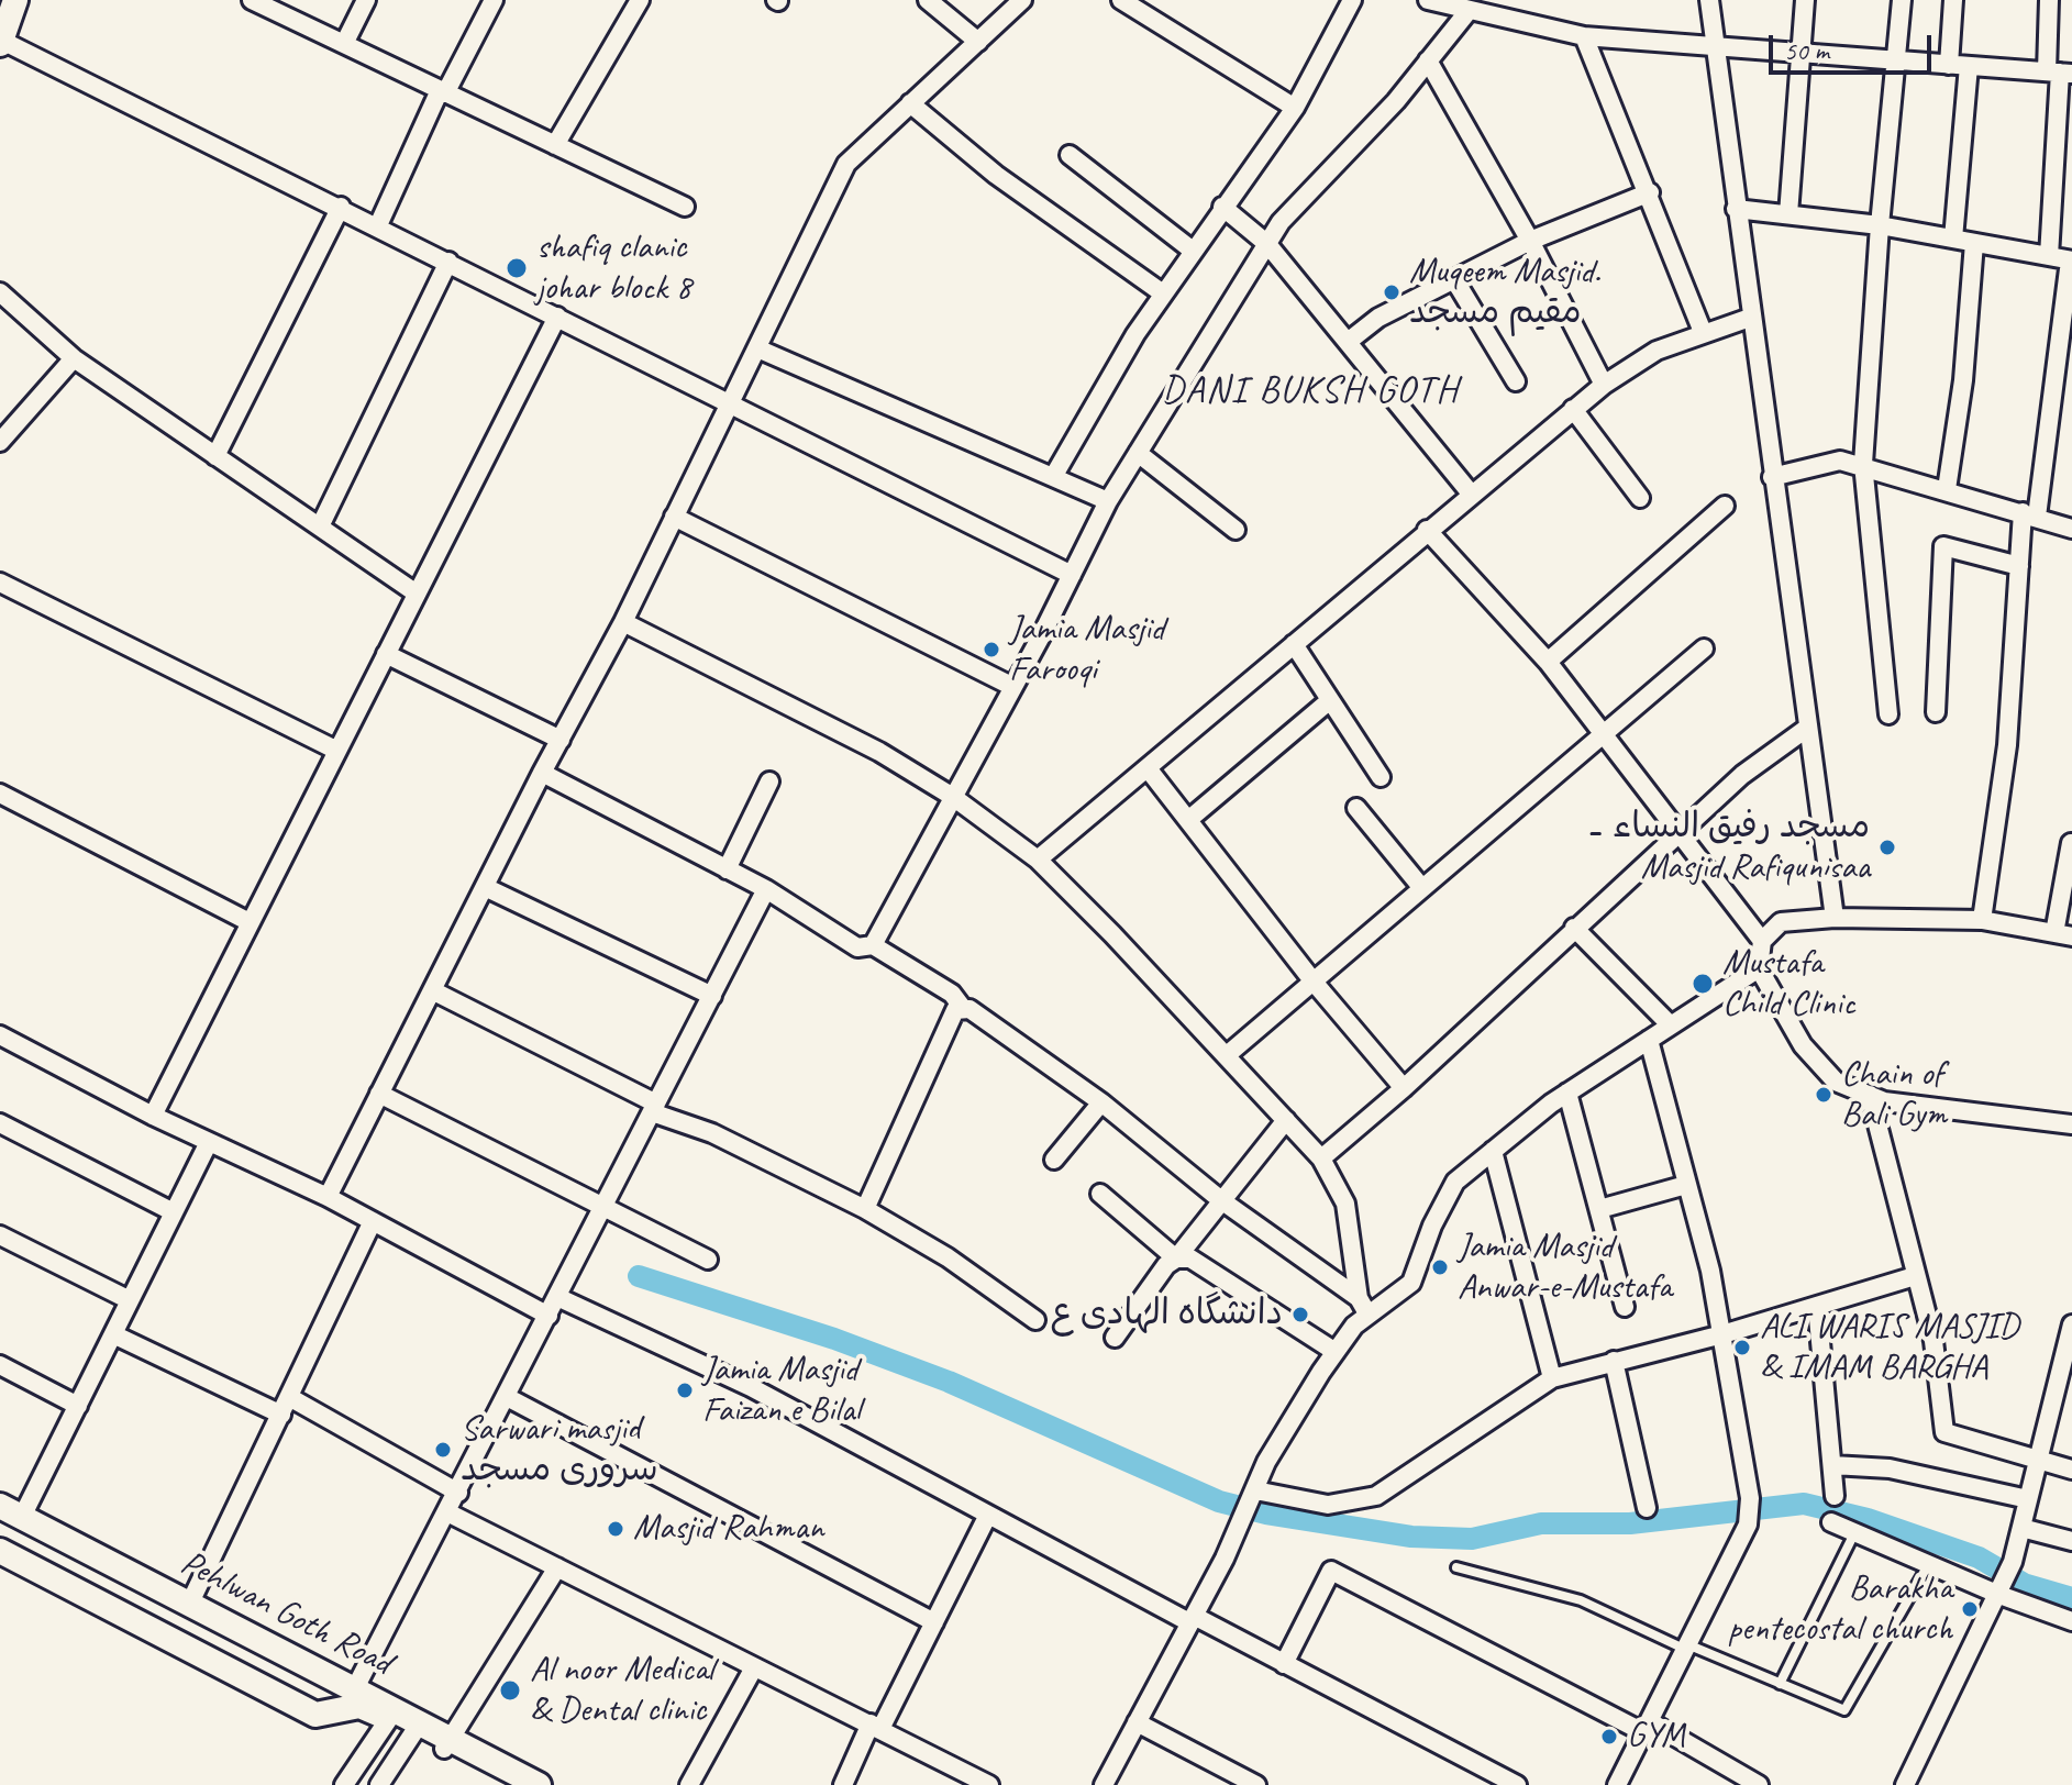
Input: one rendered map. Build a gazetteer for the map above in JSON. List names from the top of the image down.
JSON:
{
  "streets": {
    "main road": ["Pehlwan Goth Road"]
  },
  "districts": ["DANI BUKSH GOTH"],
  "places": [
    "shafiq clanic johar block 8",
    "Muqeem Masjid. مقیم مسجد",
    "Jamia Masjid Farooqi",
    "مسجد رفیق النساء ۔ Masjid Rafiqunisaa",
    "Mustafa Child Clinic",
    "Chain of Bali Gym",
    "Jamia Masjid Anwar-e-Mustafa",
    "دانشگاہ الہادی ع",
    "ALI WARIS MASJID & IMAM BARGHA",
    "Jamia Masjid Faizan e Bilal",
    "Sarwari masjid سروری مسجد",
    "Masjid Rahman",
    "Barakha pentecostal church",
    "Al noor Medical & Dental clinic",
    "GYM"
  ],
  "scale_bar": "50 m"
}
